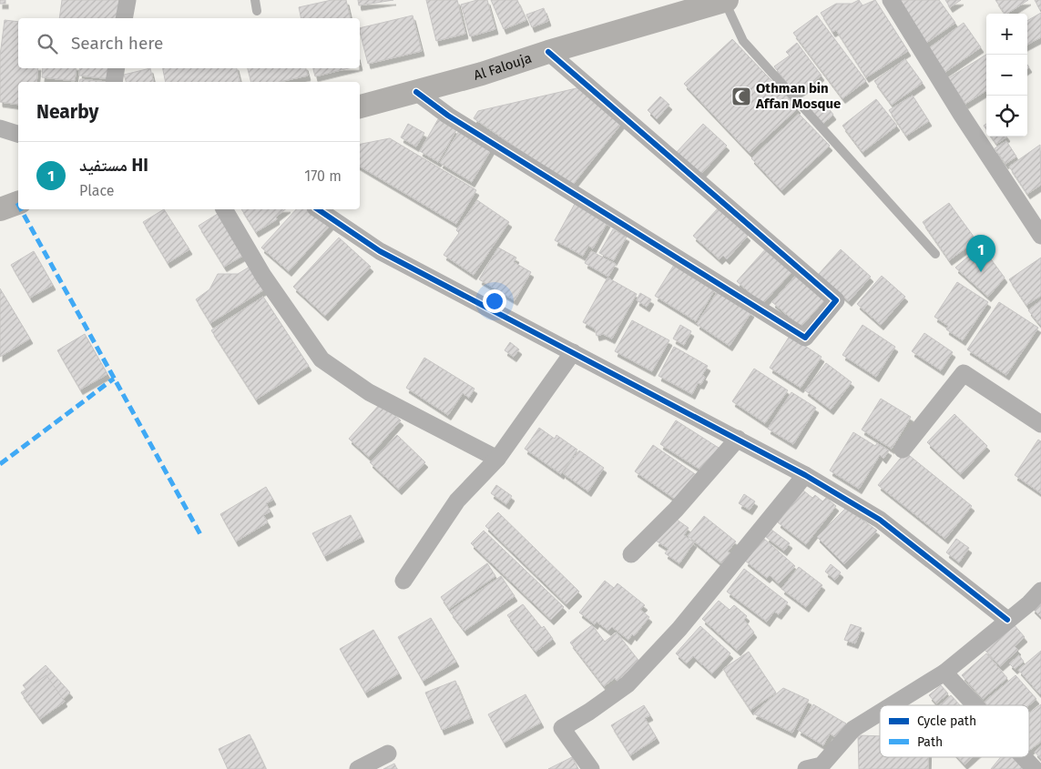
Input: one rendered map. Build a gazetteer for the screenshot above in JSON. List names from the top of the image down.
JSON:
{
  "streets": {
    "main road": ["Al Falouja"]
  },
  "places": {
    "mosque": ["Othman bin Affan Mosque"]
  },
  "legend": ["Cycle path", "Path"],
  "page": {
    "map_buttons": ["+", "−"],
    "search": "Search here",
    "heading": "Nearby",
    "list": [
      {
        "mark": "1",
        "name": "مستفيد HI",
        "note": "Place",
        "value": "170 m"
      }
    ],
    "pins": "1"
  }
}
